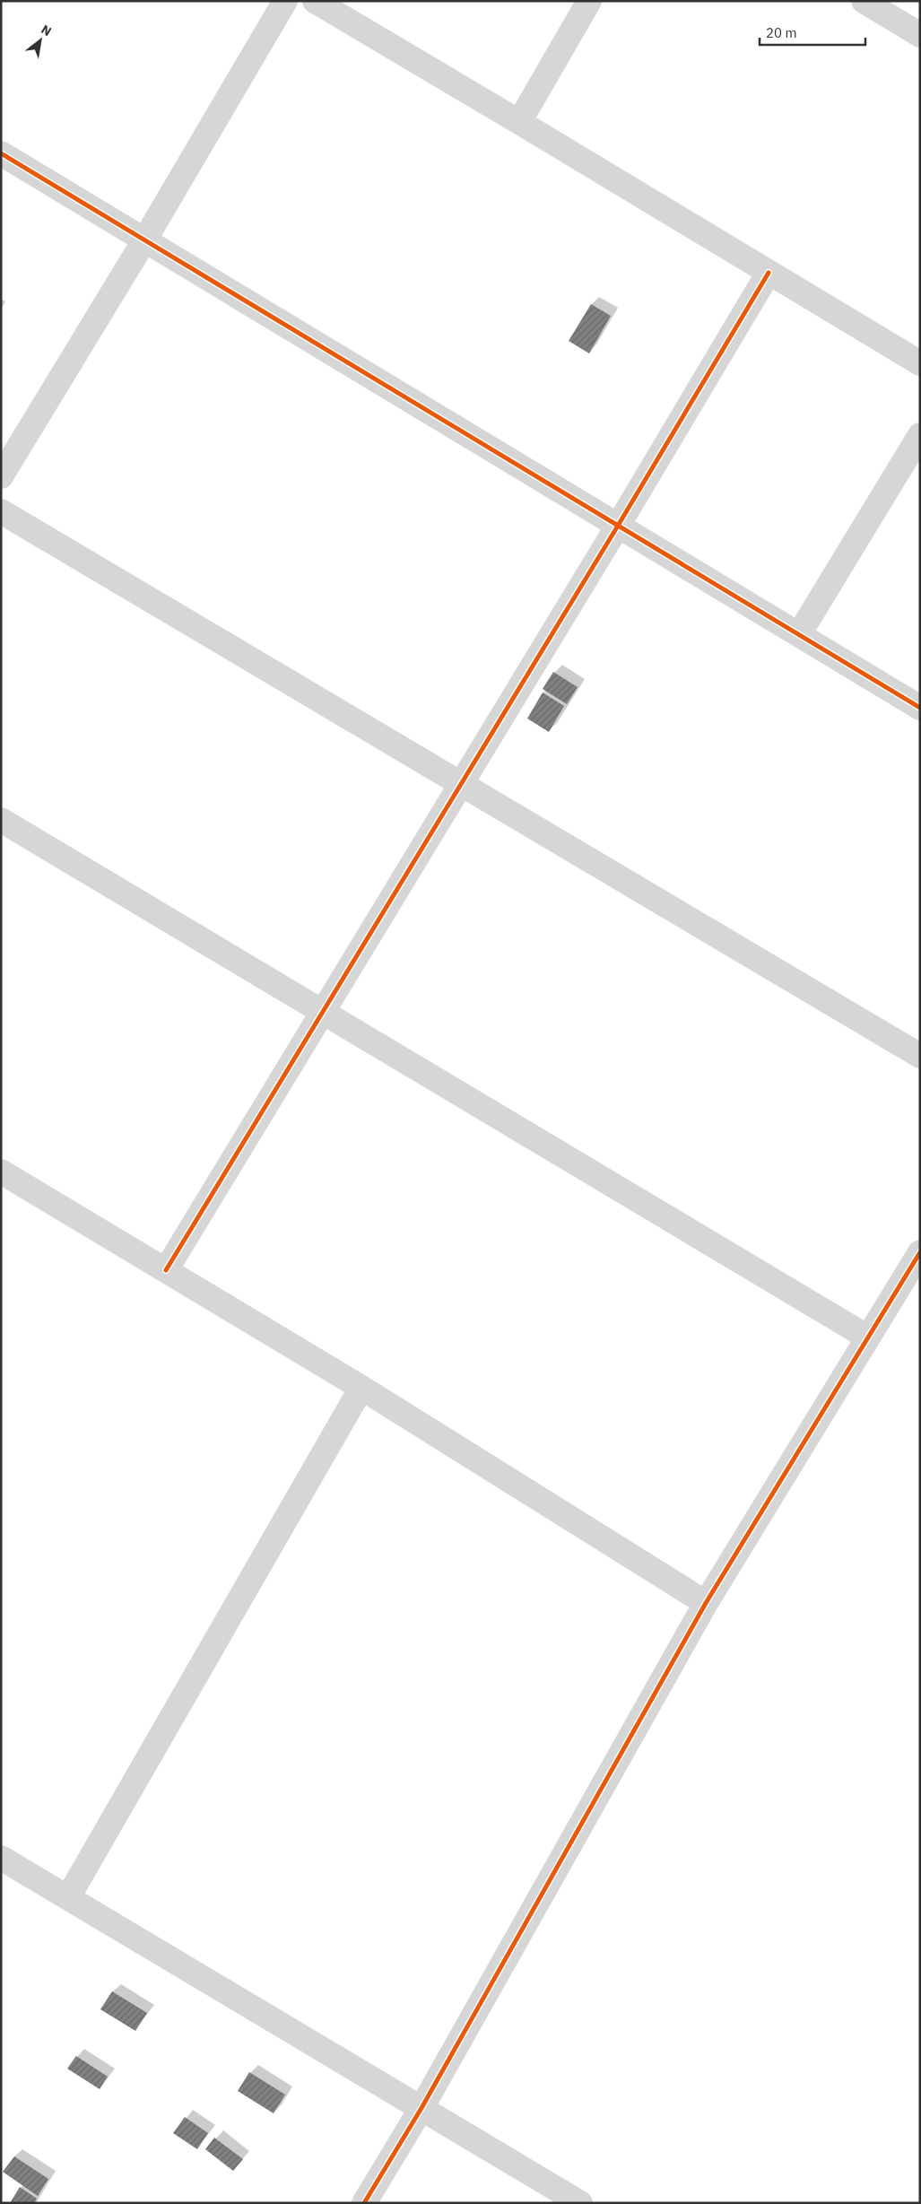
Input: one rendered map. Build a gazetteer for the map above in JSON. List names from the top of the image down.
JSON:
{
  "scale_bar": "20 m",
  "north": "top right"
}
